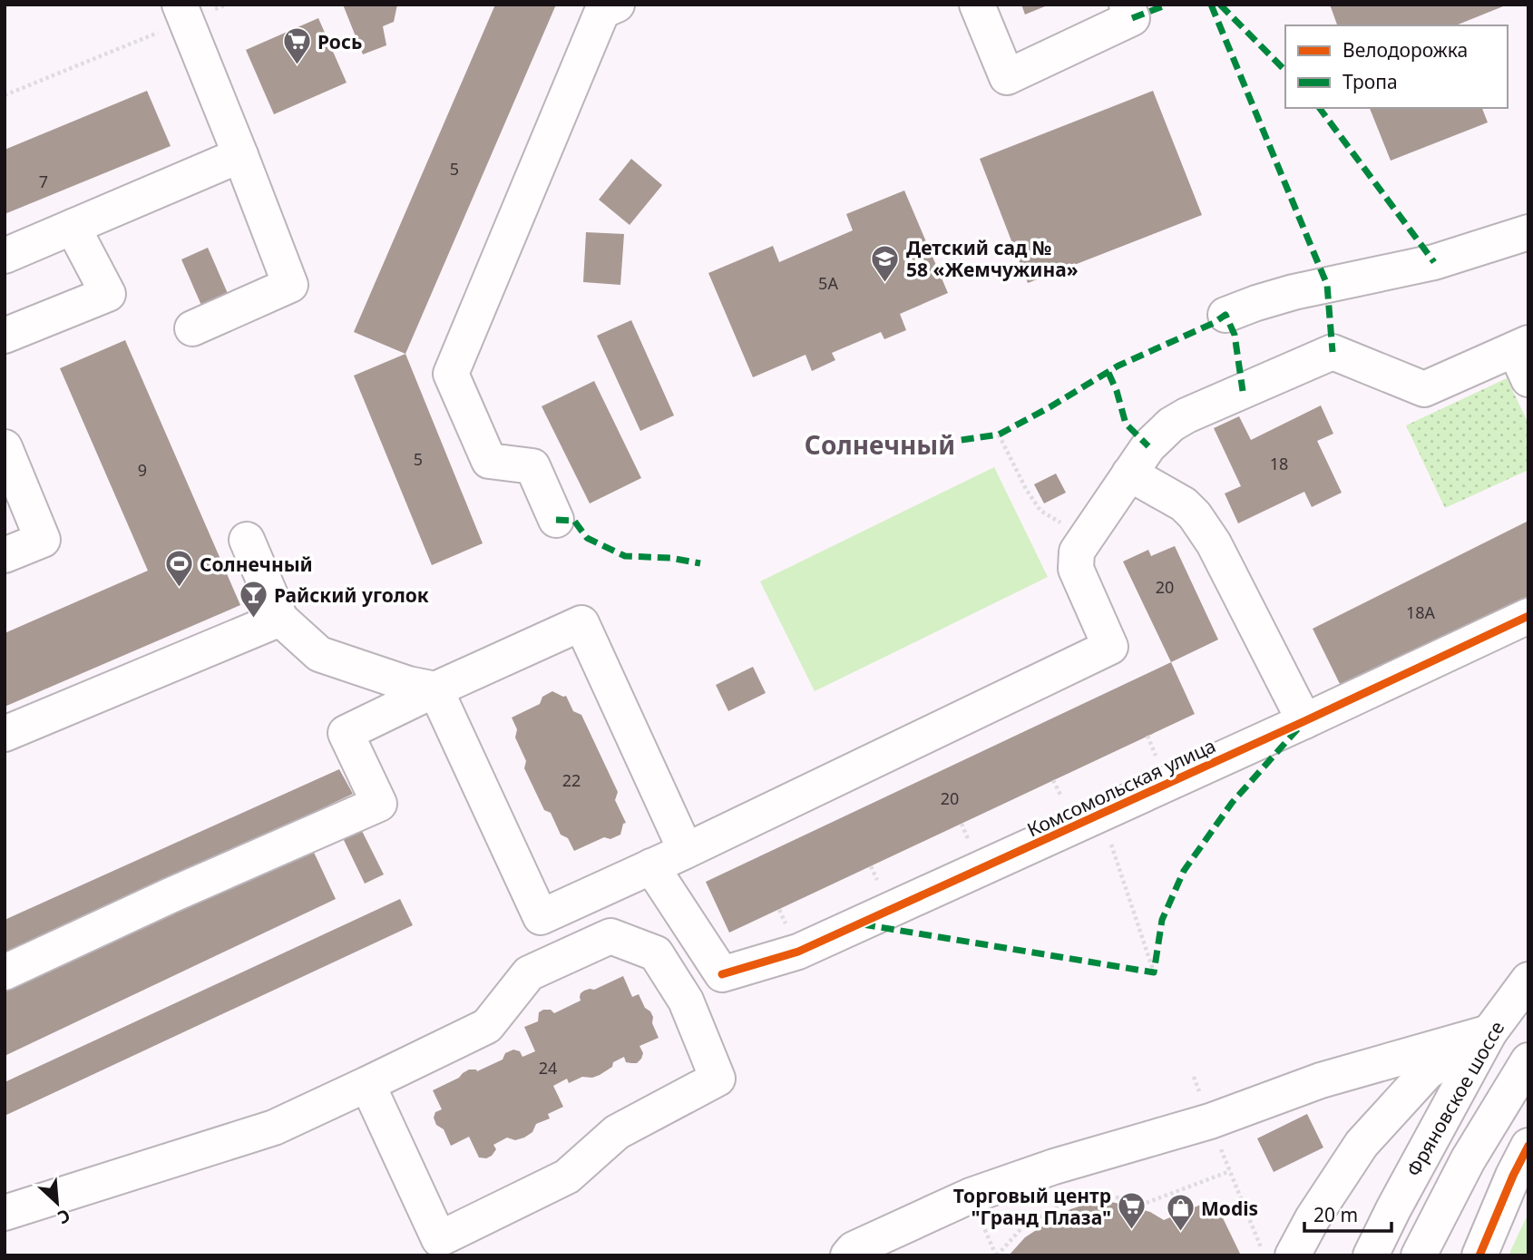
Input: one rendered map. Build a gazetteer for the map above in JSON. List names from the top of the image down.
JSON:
{
  "streets": {
    "street": ["Комсомольская улица", "Фряновское шоссе"]
  },
  "districts": ["Солнечный"],
  "places": {
    "supermarket": ["Рось", "Торговый центр \"Гранд Плаза\""],
    "school or university": ["Детский сад № 58 «Жемчужина»"],
    "sports": ["Солнечный"],
    "bar": ["Райский уголок"],
    "shop": ["Modis"]
  },
  "house_numbers": [
    "5",
    "7",
    "5А",
    "5",
    "18",
    "9",
    "20",
    "18А",
    "22",
    "20",
    "24"
  ],
  "legend": ["Велодорожка", "Тропа"],
  "scale_bar": "20 m",
  "north": "bottom right"
}
